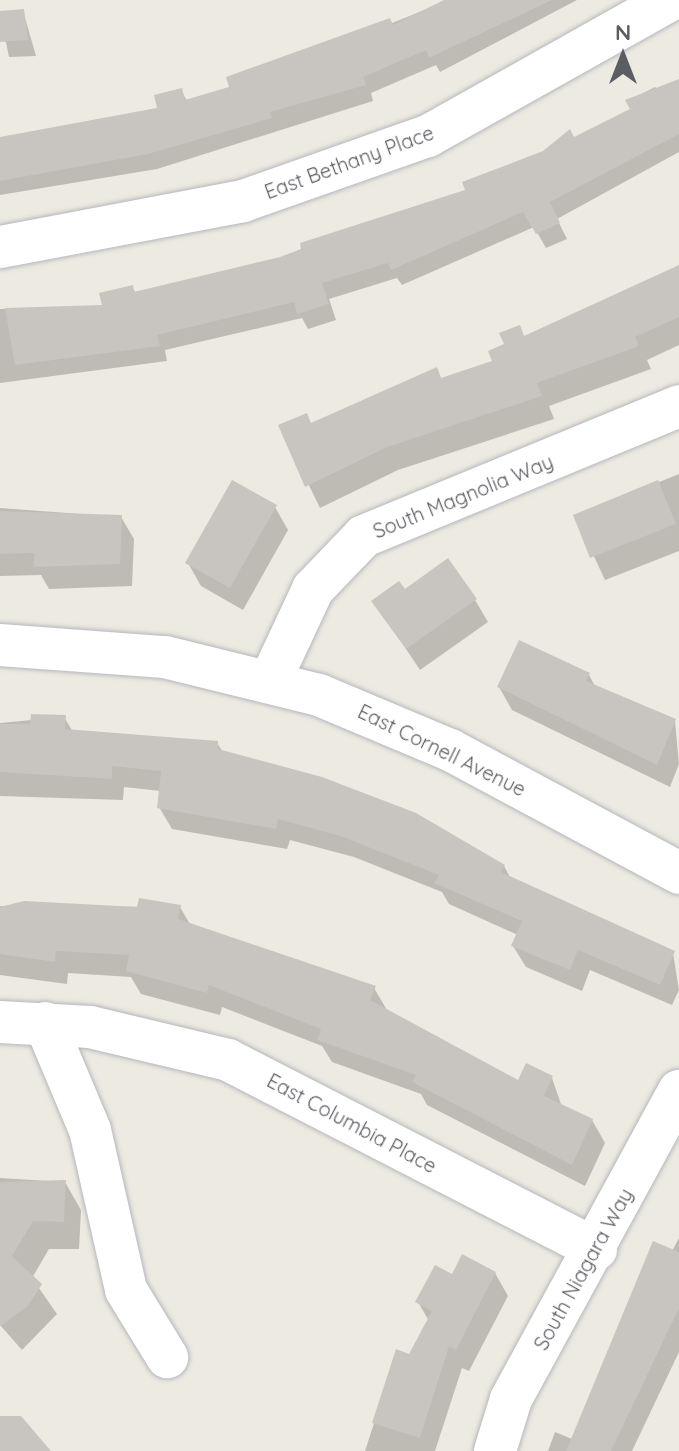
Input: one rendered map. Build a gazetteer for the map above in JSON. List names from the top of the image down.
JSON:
{
  "streets": {
    "street": [
      "East Bethany Place",
      "South Magnolia Way",
      "East Cornell Avenue",
      "East Columbia Place",
      "South Niagara Way"
    ]
  },
  "crossings": [
    ["South Magnolia Way", "East Cornell Avenue"],
    ["East Columbia Place", "South Niagara Way"]
  ],
  "north": "top"
}
